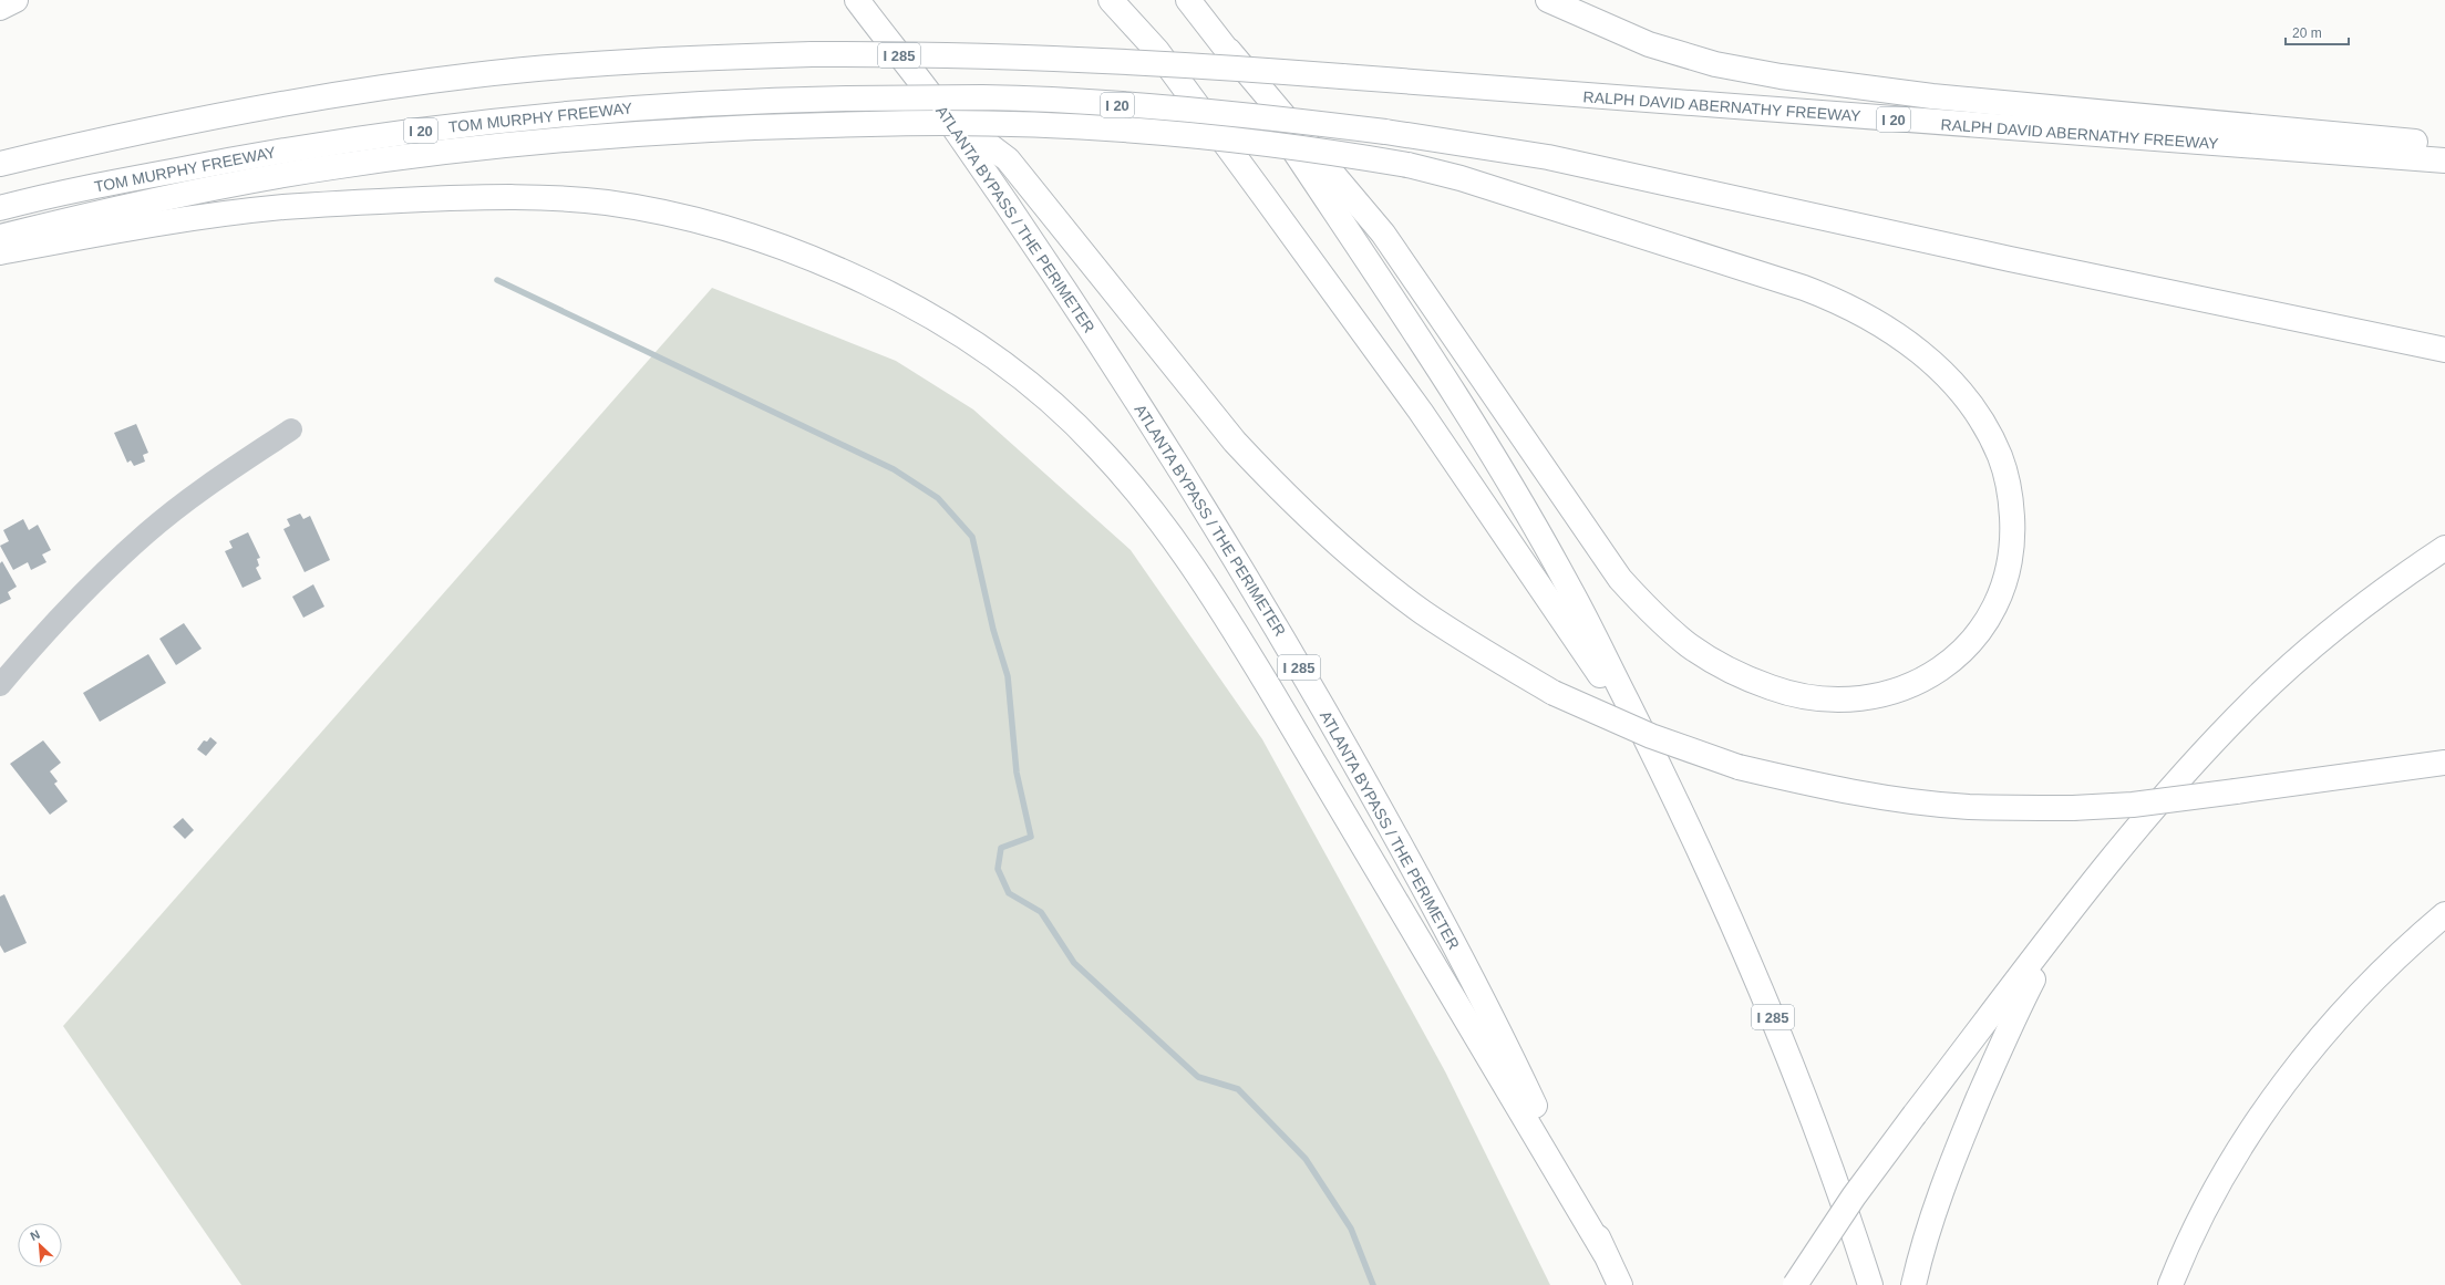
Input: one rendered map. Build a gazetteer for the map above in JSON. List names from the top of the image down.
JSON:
{
  "streets": {
    "highway": [
      "I 285",
      "I 20",
      "RALPH DAVID ABERNATHY FREEWAY",
      "TOM MURPHY FREEWAY",
      "ATLANTA BYPASS / THE PERIMETER"
    ]
  },
  "scale_bar": "20 m",
  "north": "top left"
}
